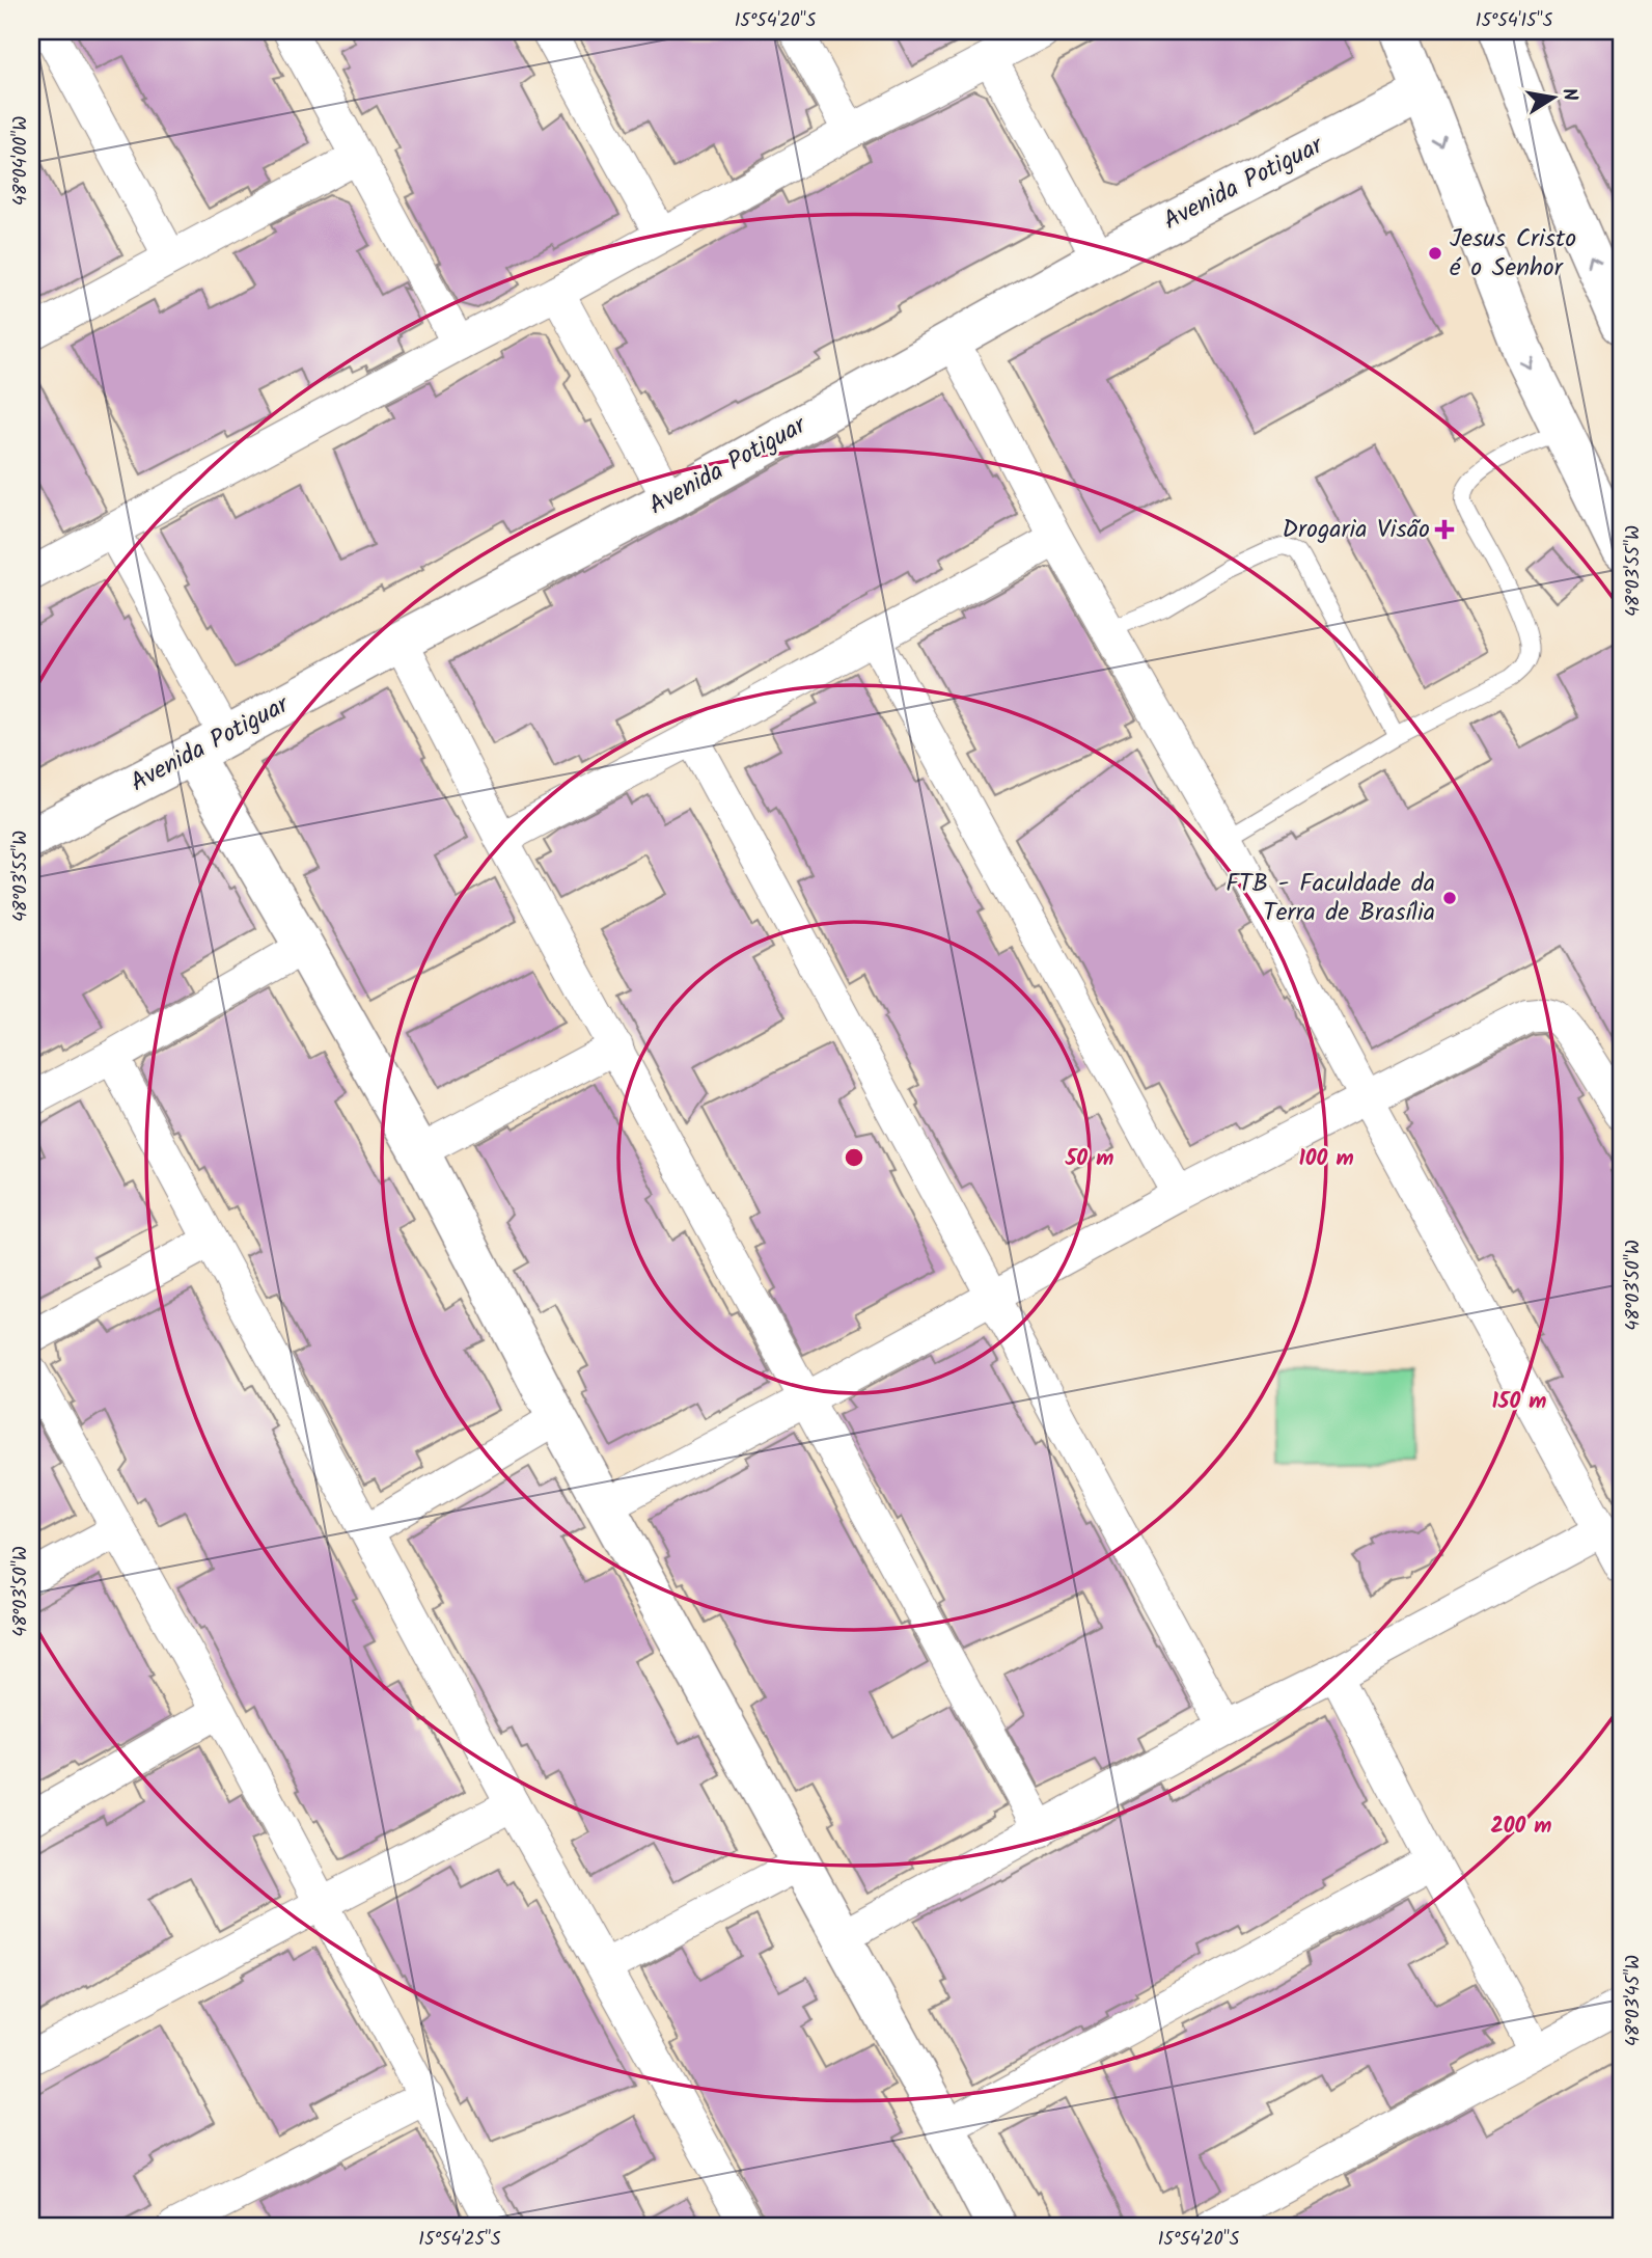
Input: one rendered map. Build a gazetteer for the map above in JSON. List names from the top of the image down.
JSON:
{
  "streets": {
    "street": ["Avenida Potiguar"]
  },
  "places": {
    "other": ["Jesus Cristo é o Senhor", "FTB - Faculdade da Terra de Brasília"],
    "health": ["Drogaria Visão"]
  },
  "north": "right",
  "coordinates": [
    "15°54'20\"S",
    "15°54'15\"S",
    "48°04'00\"W",
    "48°03'55\"W",
    "48°03'50\"W",
    "48°03'45\"W",
    "15°54'25\"S"
  ],
  "rings": [
    "50 m",
    "100 m",
    "150 m",
    "200 m"
  ]
}
